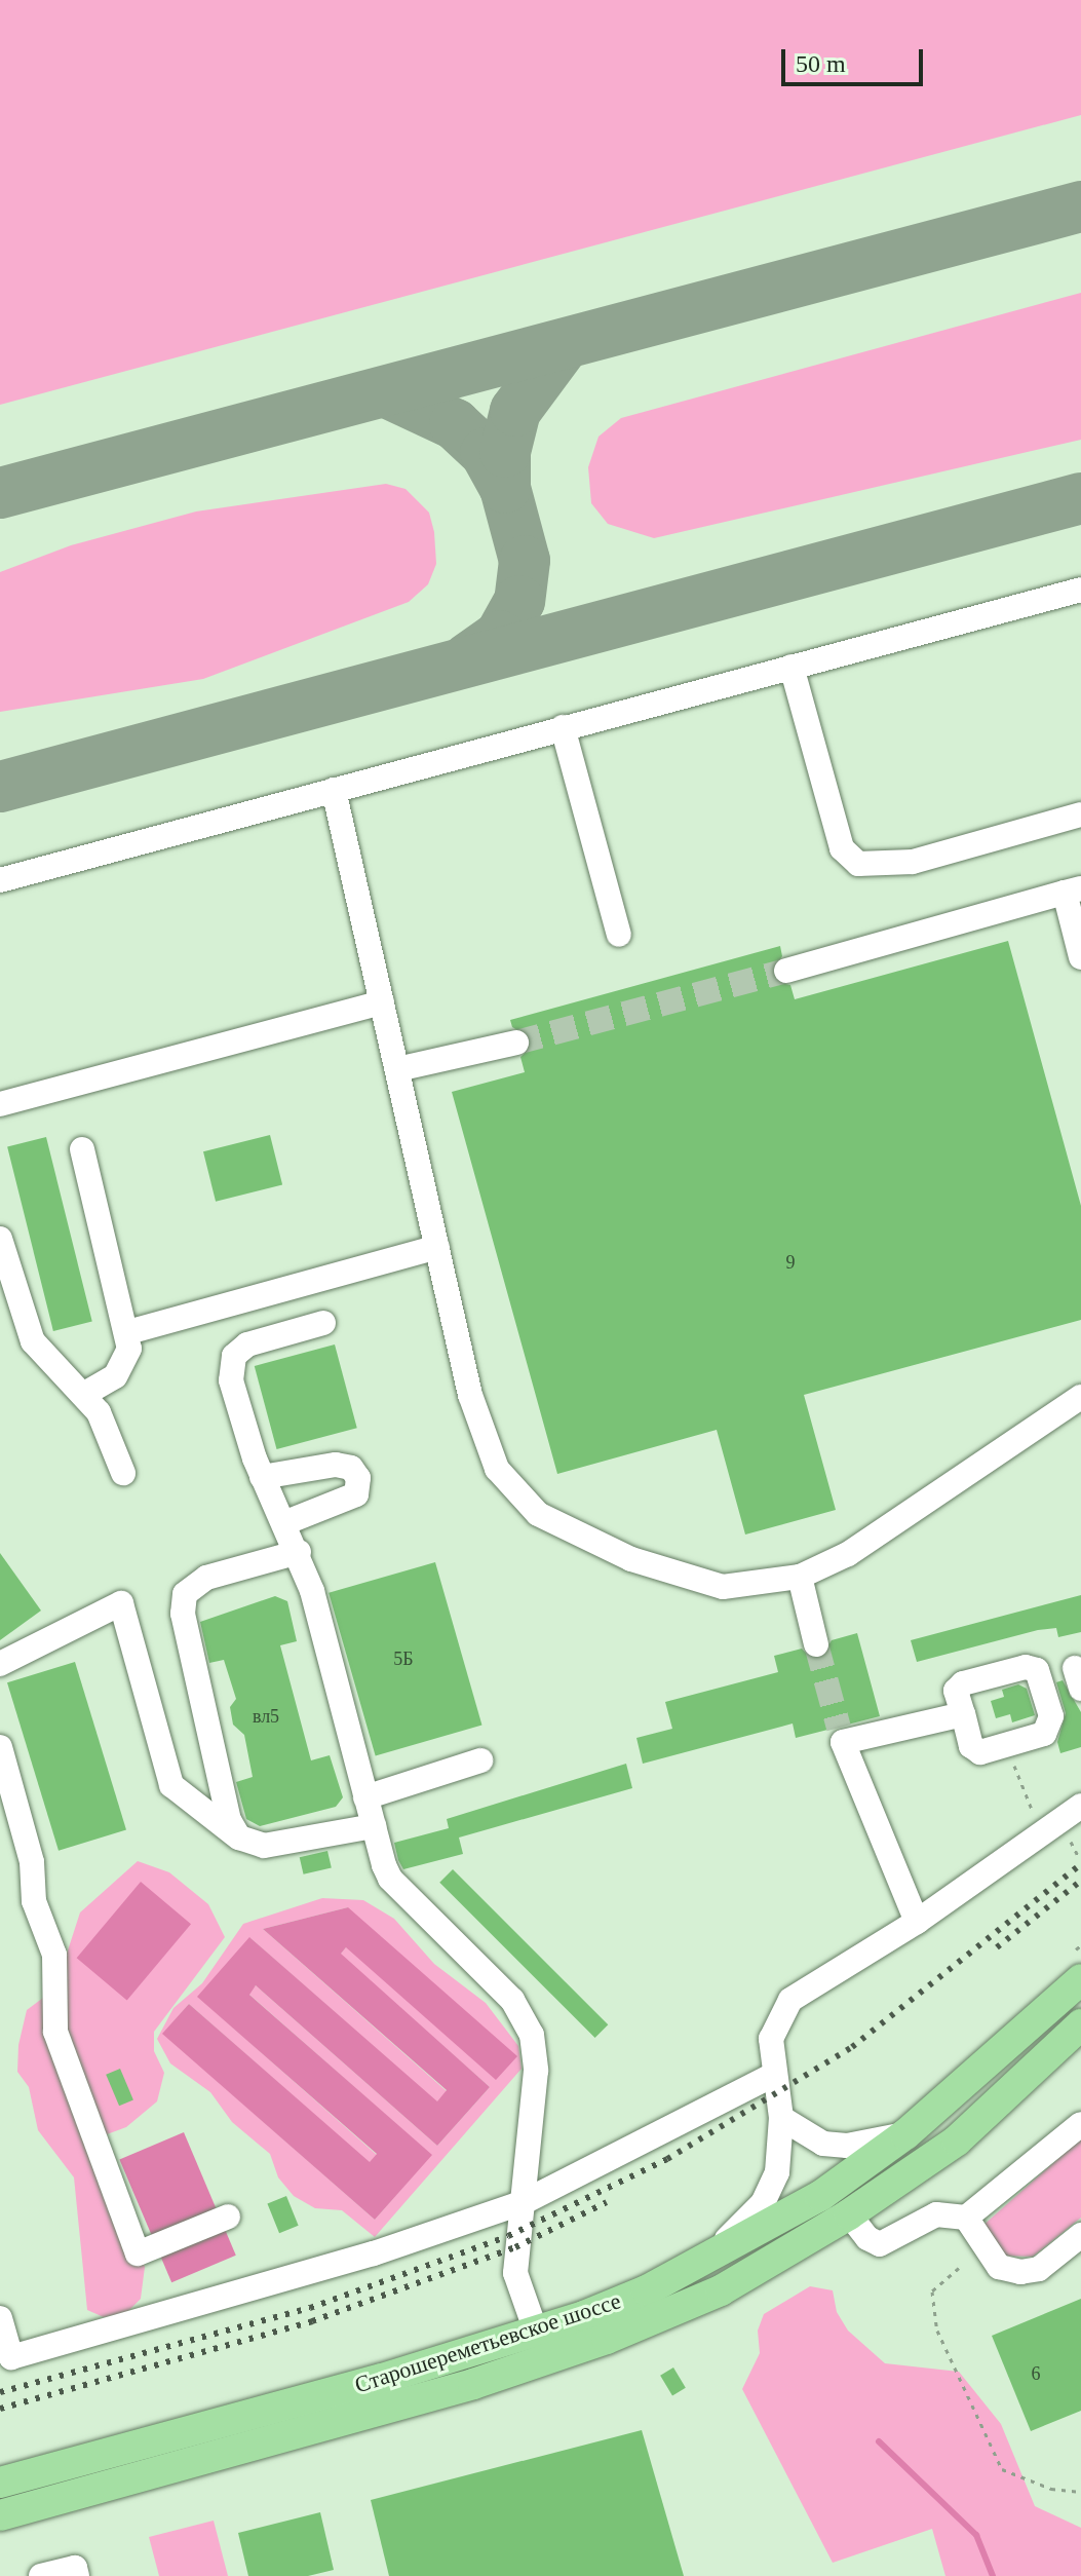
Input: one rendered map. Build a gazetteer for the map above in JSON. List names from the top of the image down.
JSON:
{
  "streets": {
    "main road": ["Старошереметьевское шоссе"]
  },
  "house_numbers": [
    "9",
    "5Б",
    "вл5",
    "6"
  ],
  "scale_bar": "50 m"
}
